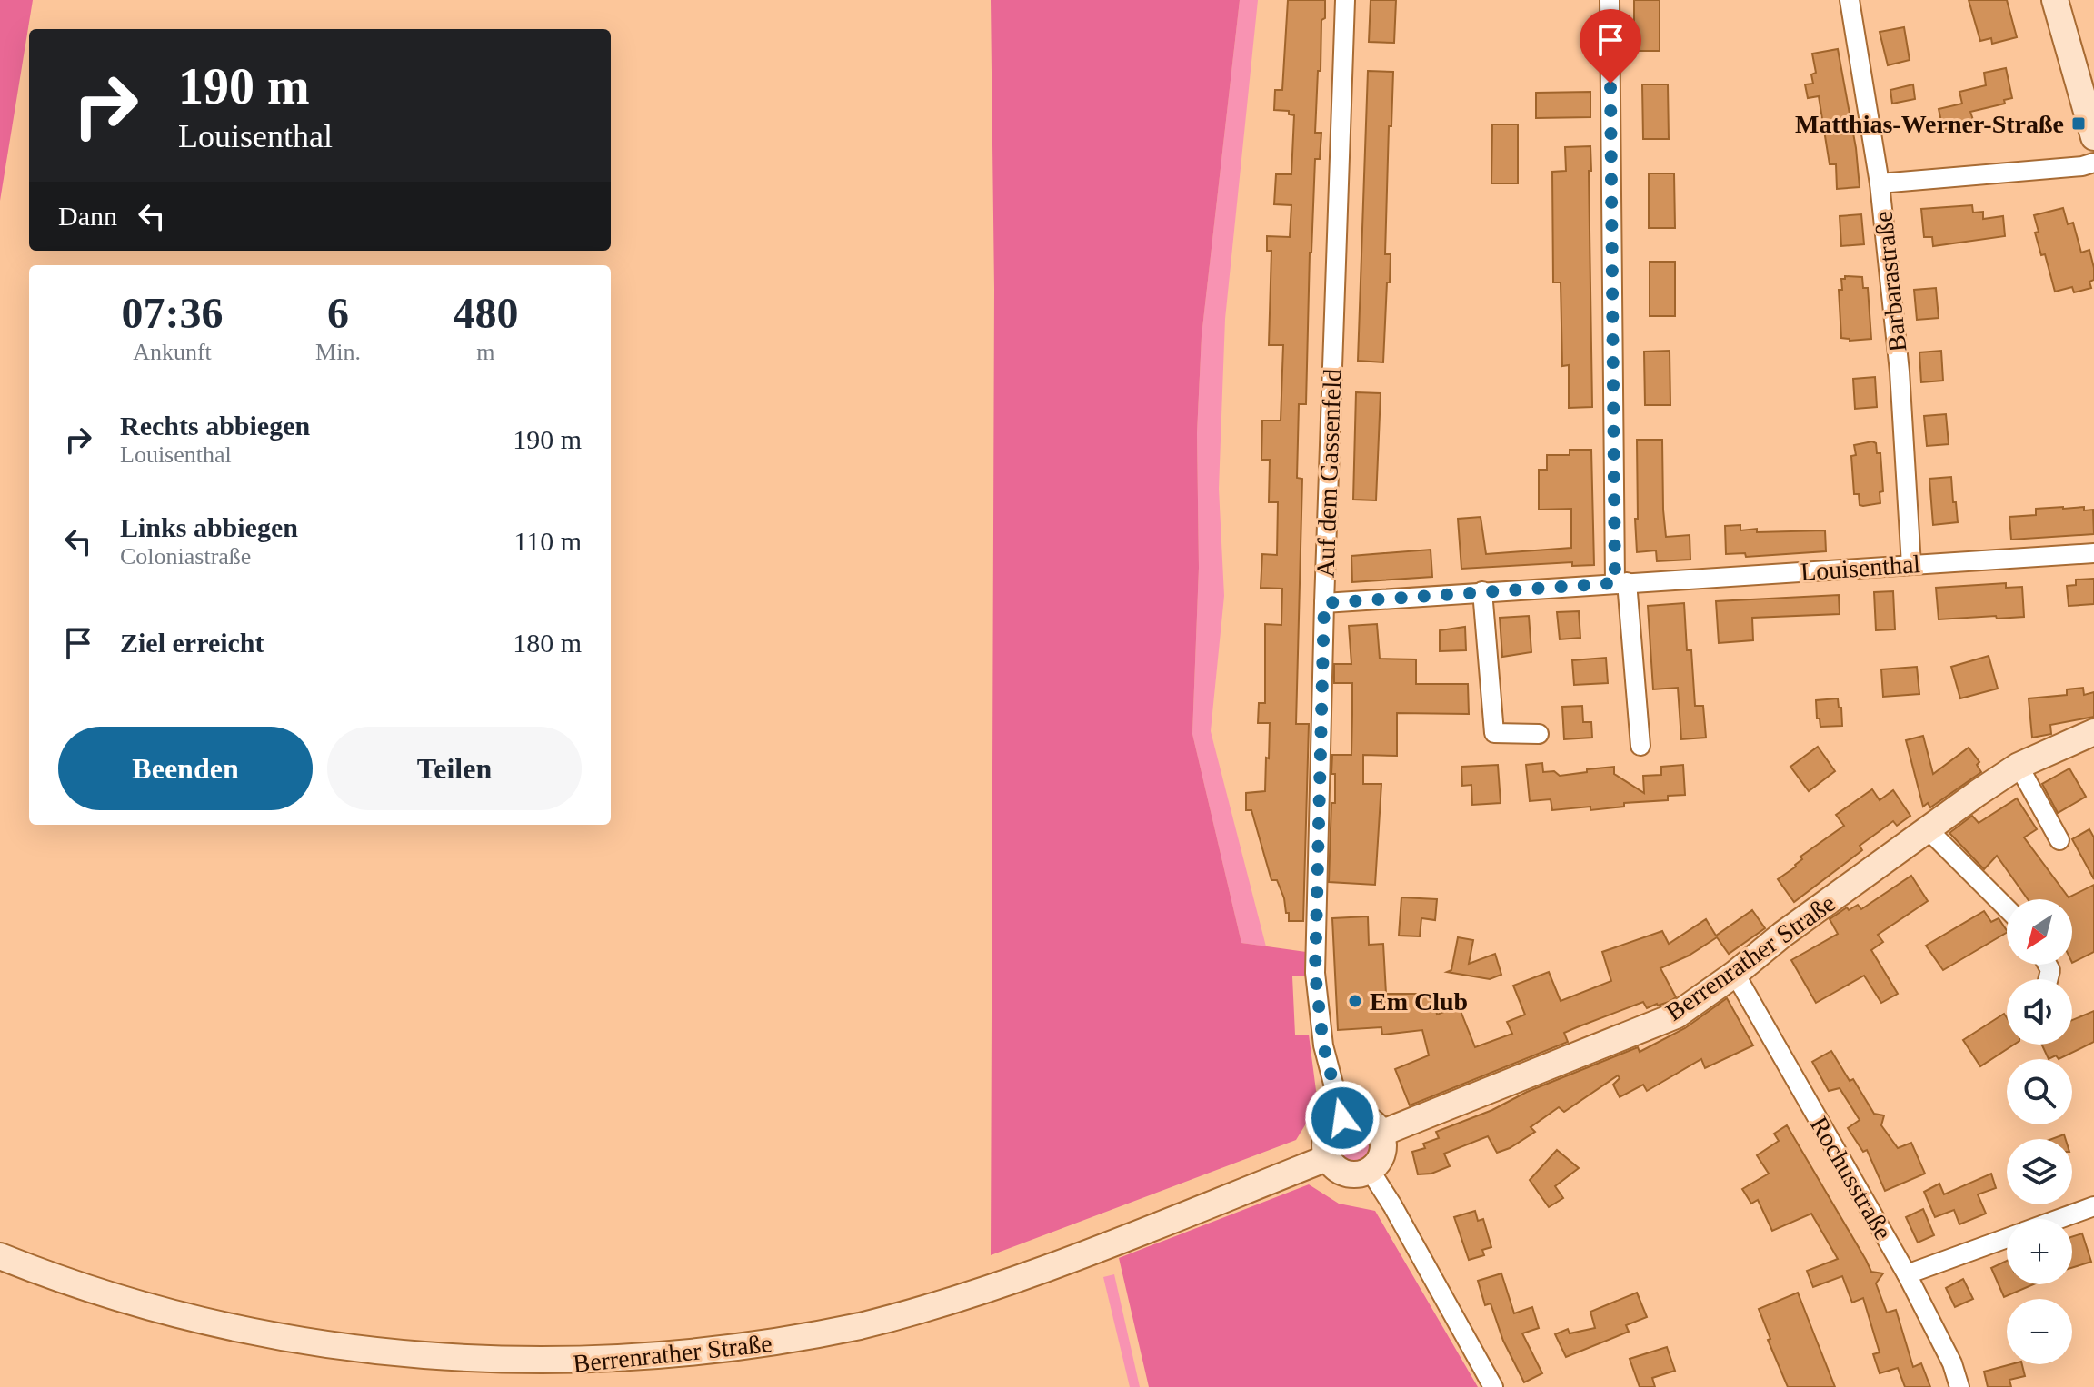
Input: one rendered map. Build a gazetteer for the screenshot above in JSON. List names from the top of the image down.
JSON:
{
  "streets": {
    "street": [
      "Barbarastraße",
      "Auf dem Gassenfeld",
      "Louisenthal",
      "Berrenrather Straße",
      "Rochusstraße"
    ]
  },
  "crossings": [
    ["Barbarastraße", "Louisenthal"],
    ["Auf dem Gassenfeld", "Louisenthal"],
    ["Auf dem Gassenfeld", "Berrenrather Straße"],
    ["Berrenrather Straße", "Rochusstraße"]
  ],
  "places": {
    "transit": ["Matthias-Werner-Straße"],
    "other": ["Em Club"]
  },
  "north": "bottom left",
  "page": {
    "turn": ["190 m", "Louisenthal"],
    "then": "Dann",
    "eta": [
      "07:36",
      "Ankunft",
      "6",
      "Min.",
      "480",
      "m"
    ],
    "list": [
      {
        "name": "Rechts abbiegen",
        "note": "Louisenthal",
        "value": "190 m"
      },
      {
        "name": "Links abbiegen",
        "note": "Coloniastraße",
        "value": "110 m"
      },
      {
        "name": "Ziel erreicht",
        "value": "180 m"
      }
    ],
    "buttons": ["Beenden", "Teilen"],
    "map_buttons": ["+", "−"]
  }
}
